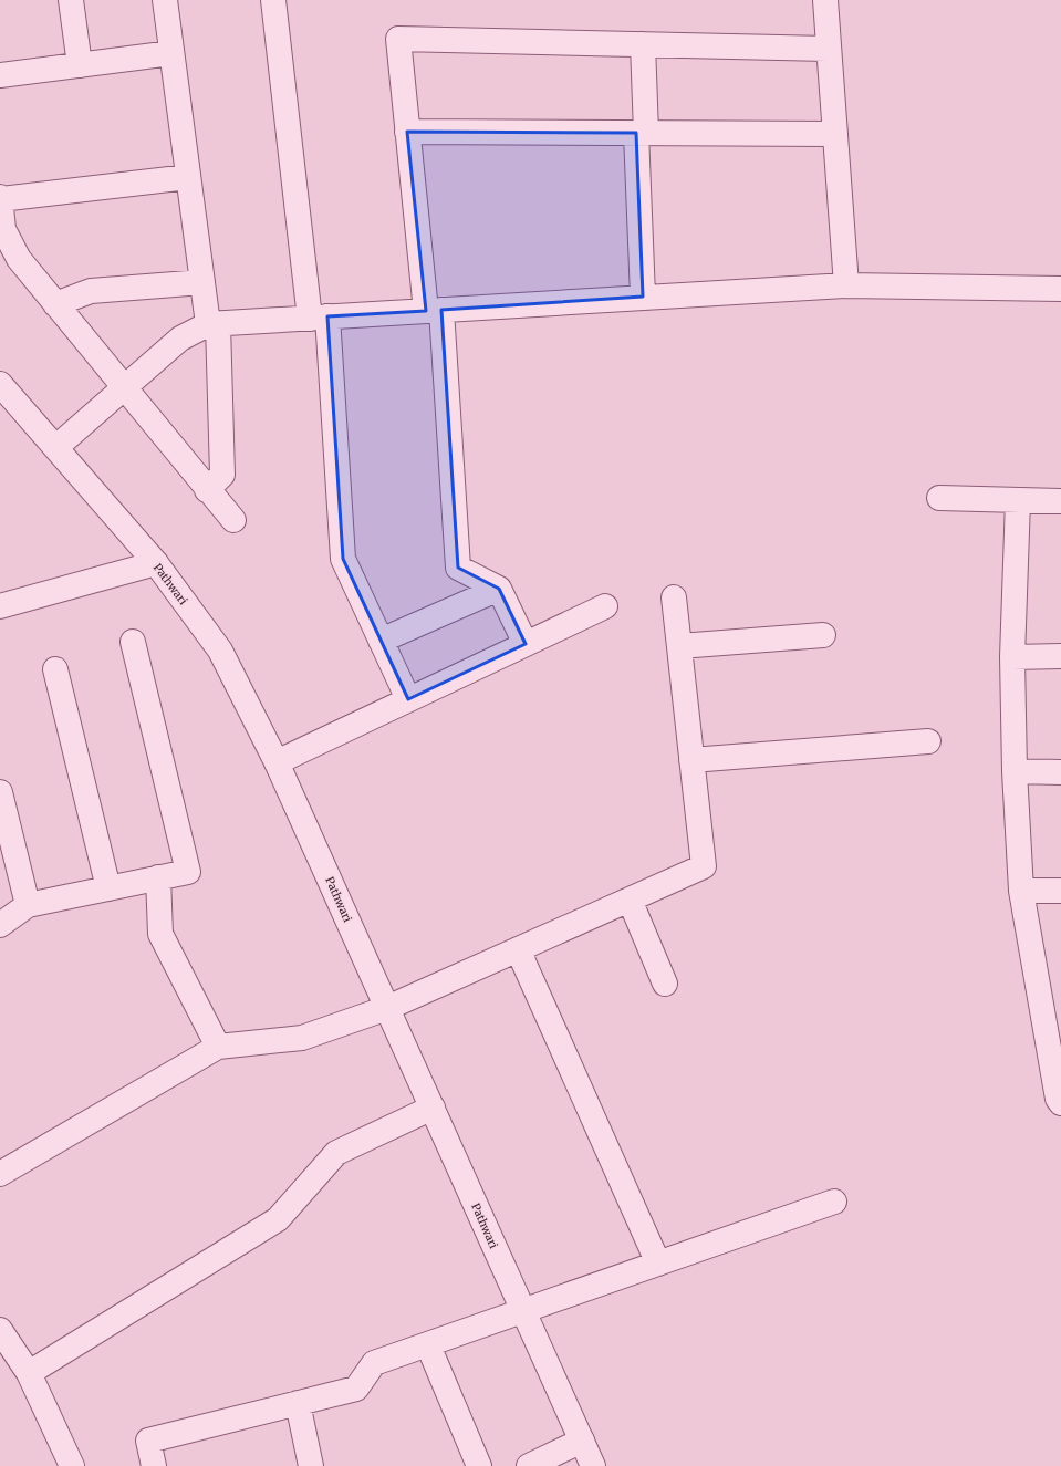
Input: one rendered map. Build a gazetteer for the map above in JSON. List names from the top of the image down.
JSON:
{
  "streets": {
    "street": ["Pathwari"]
  }
}
